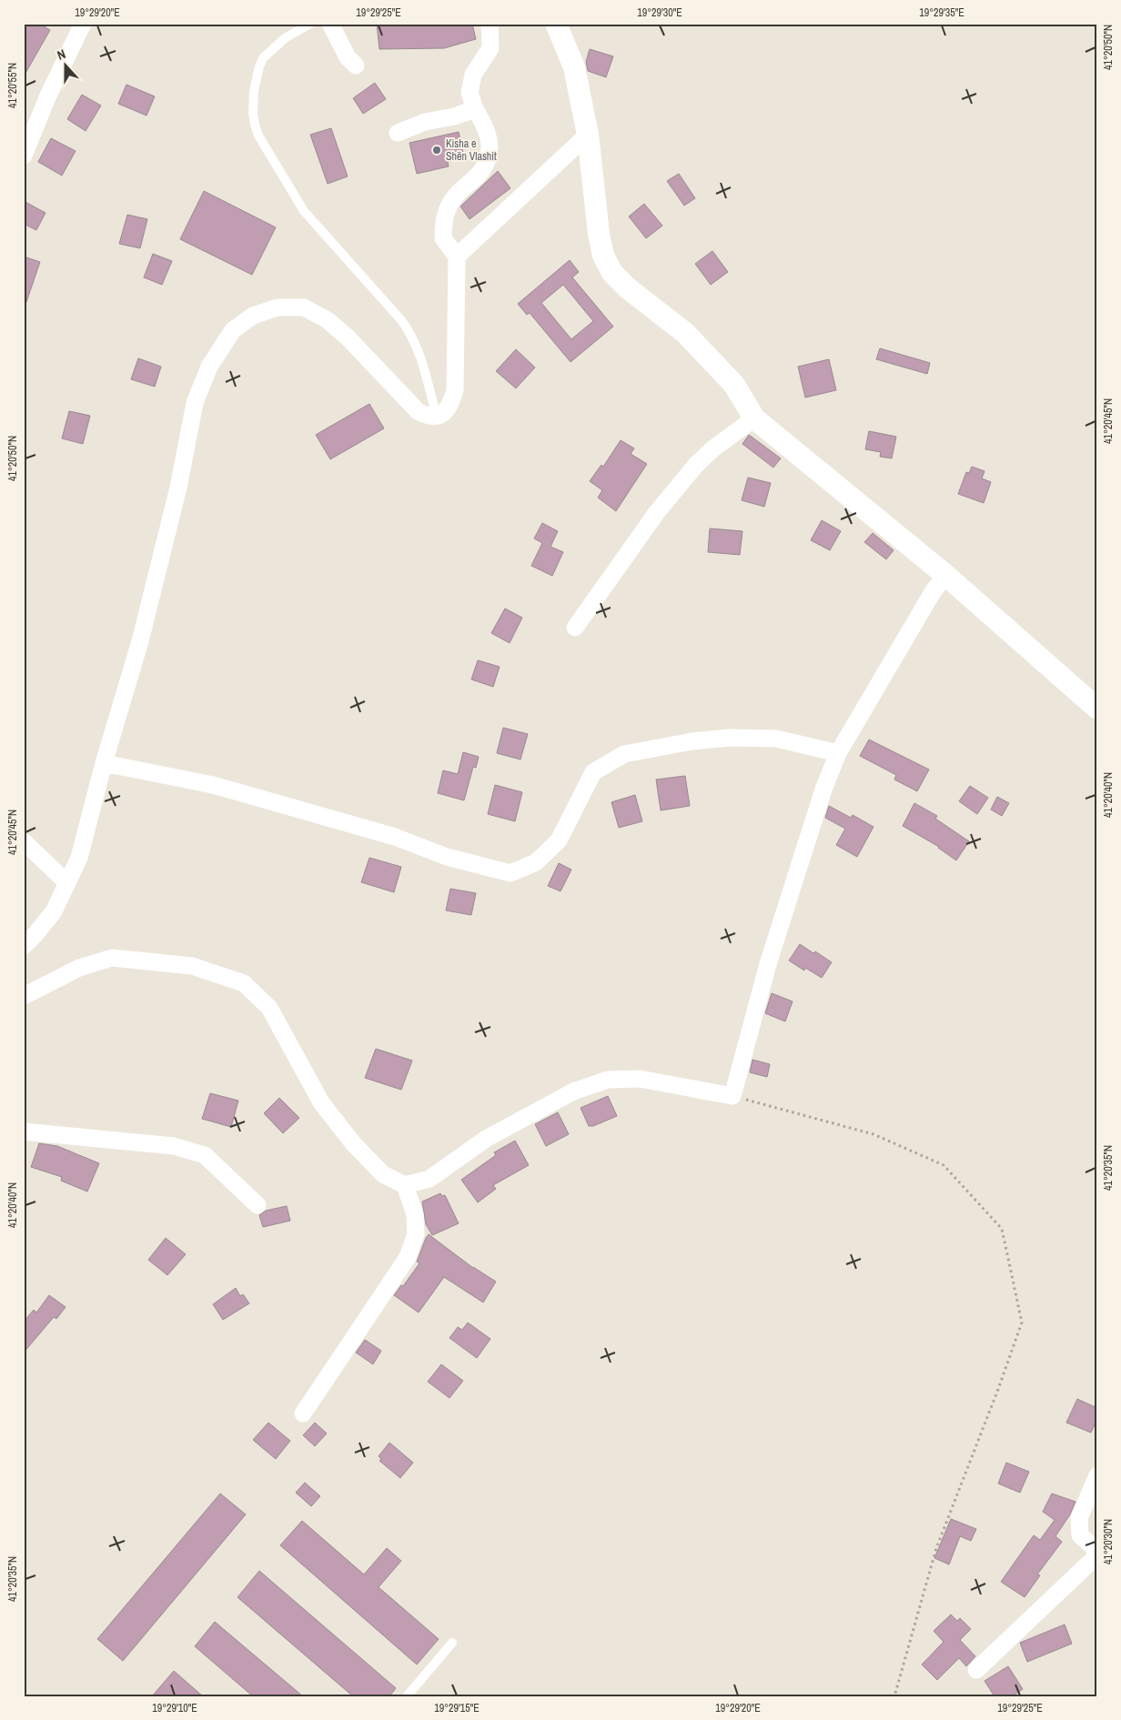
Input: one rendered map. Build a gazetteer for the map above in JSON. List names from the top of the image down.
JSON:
{
  "places": ["Kisha e Shën Vlashit"],
  "north": "top",
  "coordinates": [
    "19°29'20\"E",
    "19°29'25\"E",
    "19°29'30\"E",
    "19°29'35\"E",
    "41°20'50\"N",
    "41°20'55\"N",
    "41°20'45\"N",
    "41°20'40\"N",
    "41°20'35\"N",
    "41°20'30\"N",
    "19°29'10\"E",
    "19°29'15\"E"
  ]
}
